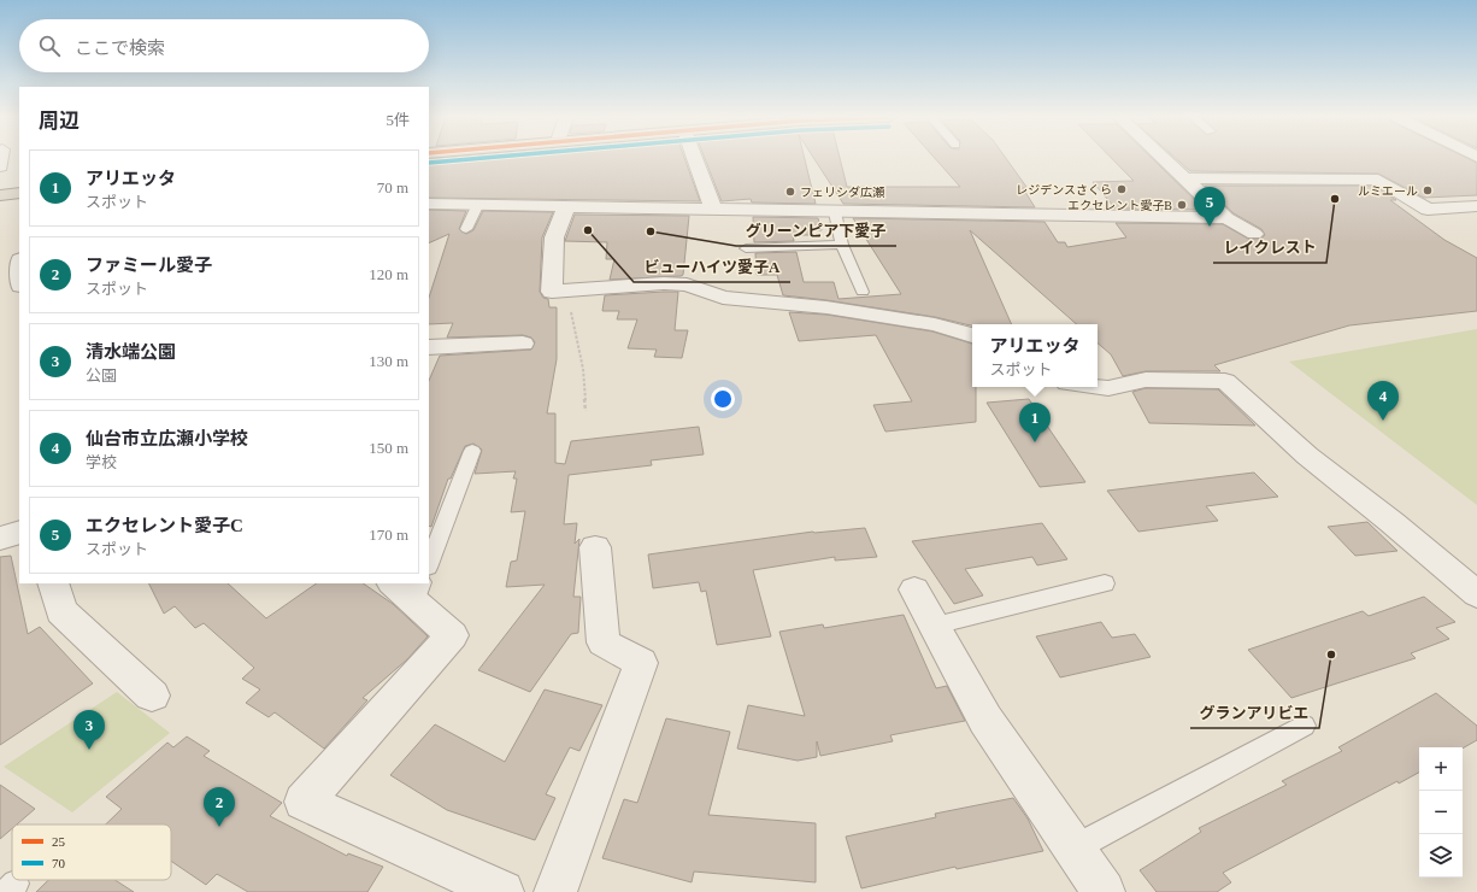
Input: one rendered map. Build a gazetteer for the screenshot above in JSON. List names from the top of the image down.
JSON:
{
  "places": [
    "レジデンスさくら",
    "ルミエール",
    "フェリシダ広瀬",
    "レイクレスト",
    "エクセレント愛子B",
    "ビューハイツ愛子A",
    "グリーンピア下愛子",
    "グランアリビエ"
  ],
  "lines": ["transit line 70"],
  "legend": ["25", "70"],
  "page": {
    "search": "ここで検索",
    "heading": ["周辺", "5件"],
    "list": [
      {
        "mark": "1",
        "name": "アリエッタ",
        "note": "スポット",
        "value": "70 m"
      },
      {
        "mark": "2",
        "name": "ファミール愛子",
        "note": "スポット",
        "value": "120 m"
      },
      {
        "mark": "3",
        "name": "清水端公園",
        "note": "公園",
        "value": "130 m"
      },
      {
        "mark": "4",
        "name": "仙台市立広瀬小学校",
        "note": "学校",
        "value": "150 m"
      },
      {
        "mark": "5",
        "name": "エクセレント愛子C",
        "note": "スポット",
        "value": "170 m"
      }
    ],
    "pins": [
      "5",
      "4",
      "1",
      "3",
      "2"
    ],
    "popup": ["アリエッタ", "スポット"],
    "map_buttons": ["+", "−"]
  }
}
